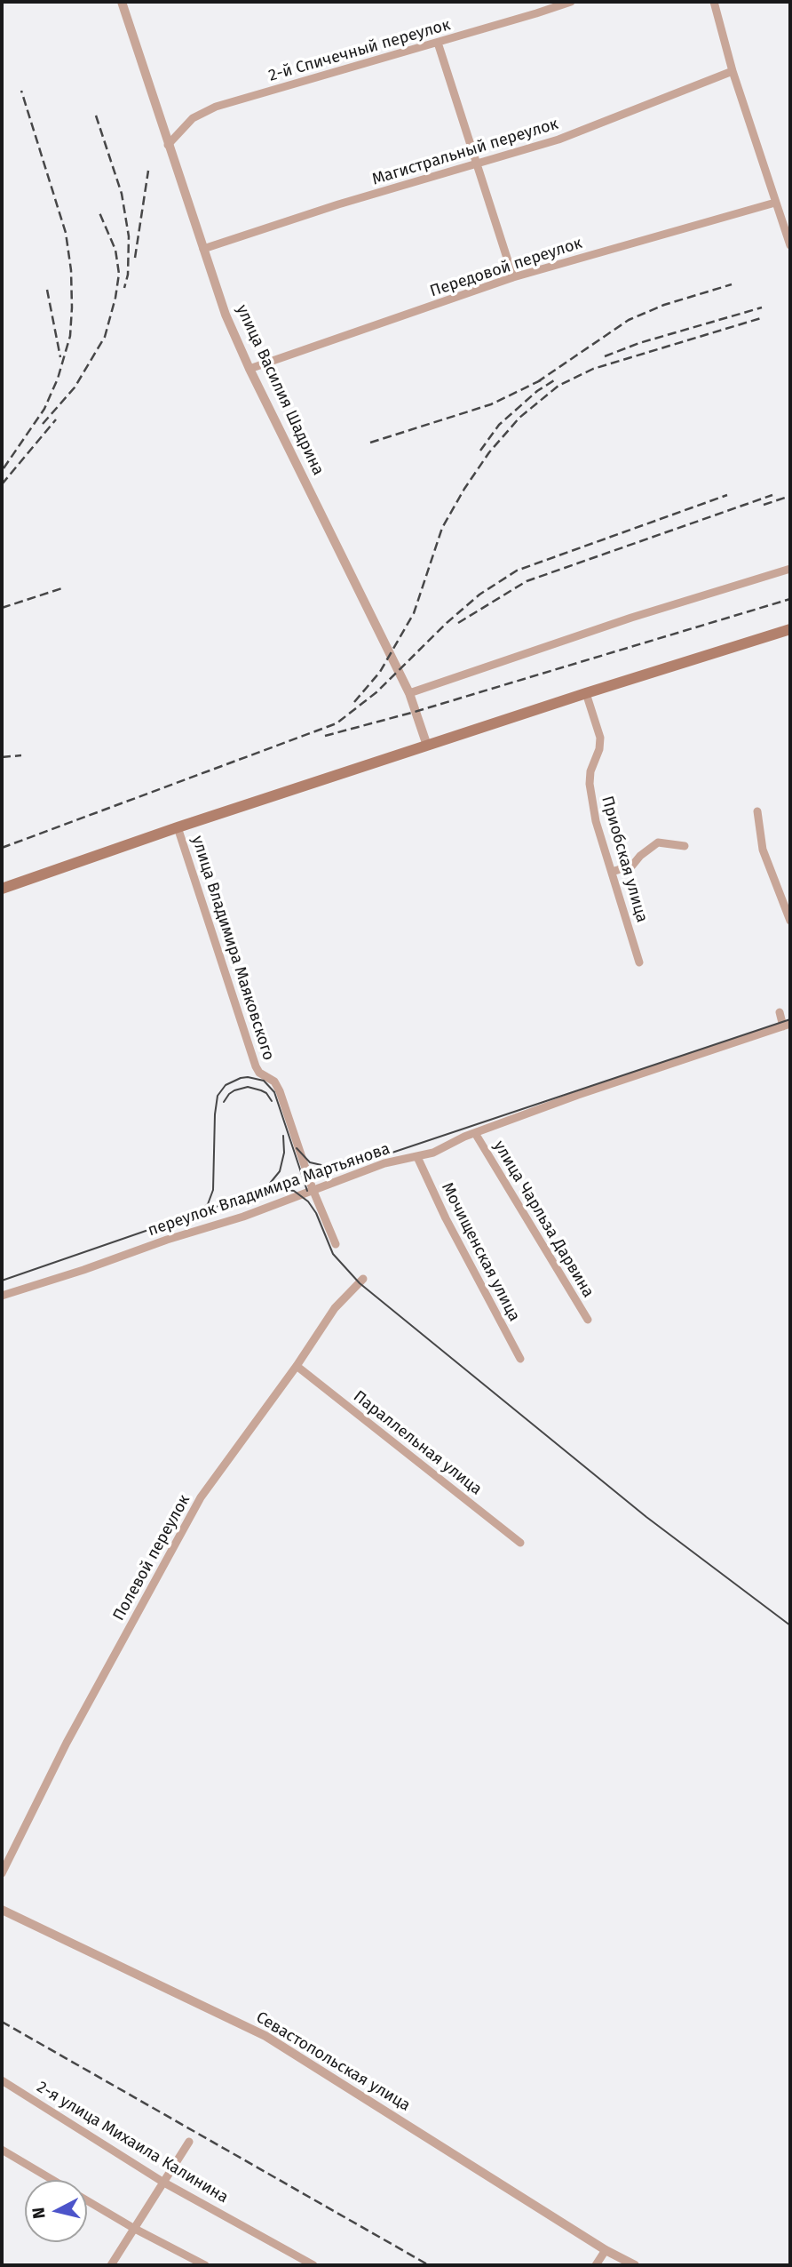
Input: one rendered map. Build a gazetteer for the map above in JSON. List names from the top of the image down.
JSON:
{
  "streets": {
    "street": [
      "2-й Спичечный переулок",
      "Магистральный переулок",
      "Передовой переулок",
      "улица Василия Шадрина",
      "Приобская улица",
      "улица Владимира Маяковского",
      "переулок Владимира Мартьянова",
      "улица Чарльза Дарвина",
      "Мочищенская улица",
      "Параллельная улица",
      "Полевой переулок",
      "Севастопольская улица",
      "2-я улица Михаила Калинина"
    ]
  },
  "crossings": [
    ["2-й Спичечный переулок", "улица Василия Шадрина"],
    ["Магистральный переулок", "улица Василия Шадрина"],
    ["Передовой переулок", "улица Василия Шадрина"],
    ["улица Владимира Маяковского", "переулок Владимира Мартьянова"],
    ["переулок Владимира Мартьянова", "улица Чарльза Дарвина"],
    ["переулок Владимира Мартьянова", "Мочищенская улица"],
    ["Параллельная улица", "Полевой переулок"]
  ],
  "north": "left"
}
